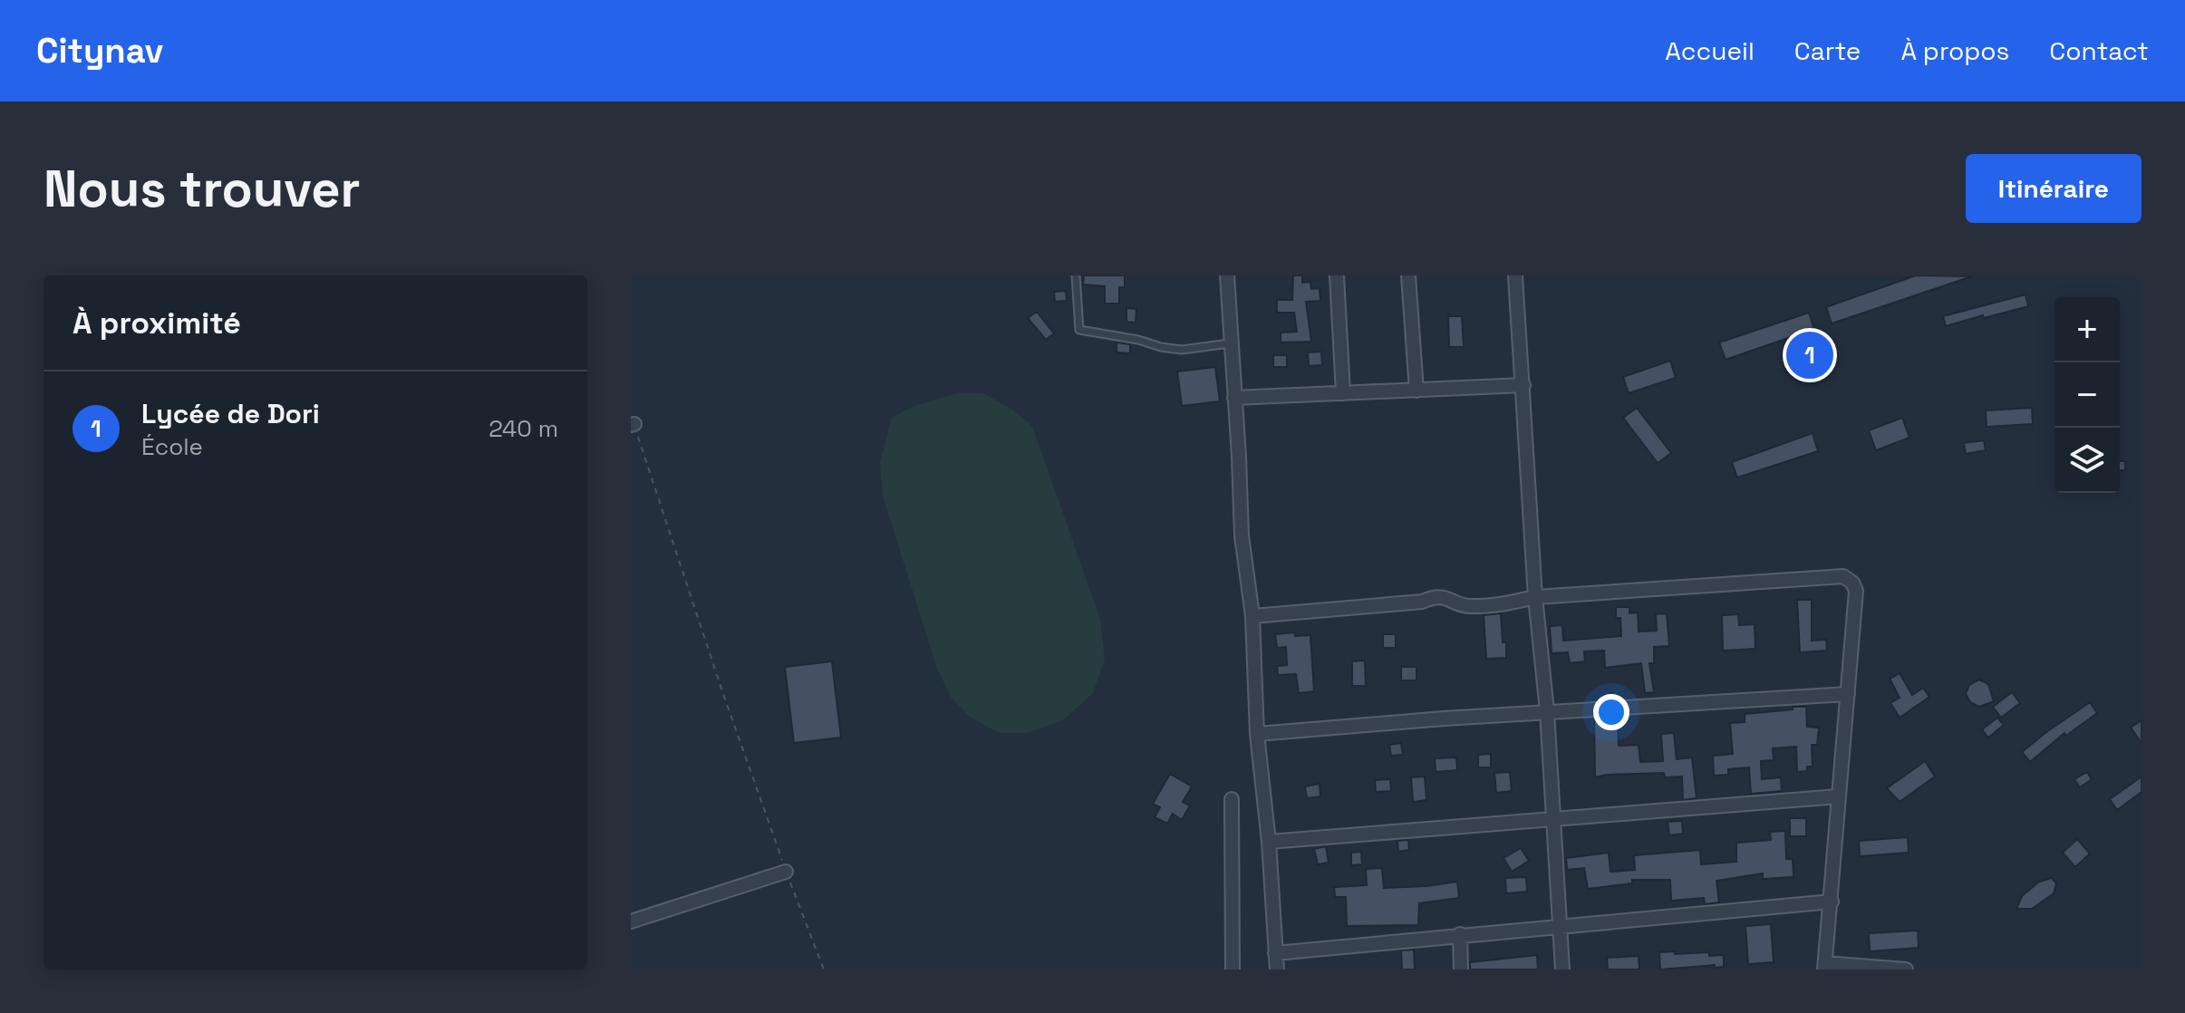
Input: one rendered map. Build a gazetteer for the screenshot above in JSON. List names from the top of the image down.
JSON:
{
  "page": {
    "header": "Citynav",
    "nav": [
      "Accueil",
      "Carte",
      "À propos",
      "Contact"
    ],
    "buttons": "Itinéraire",
    "title": "Nous trouver",
    "heading": "À proximité",
    "map_buttons": ["+", "−"],
    "pins": "1",
    "list": [
      {
        "mark": "1",
        "name": "Lycée de Dori",
        "note": "École",
        "value": "240 m"
      }
    ]
  }
}
